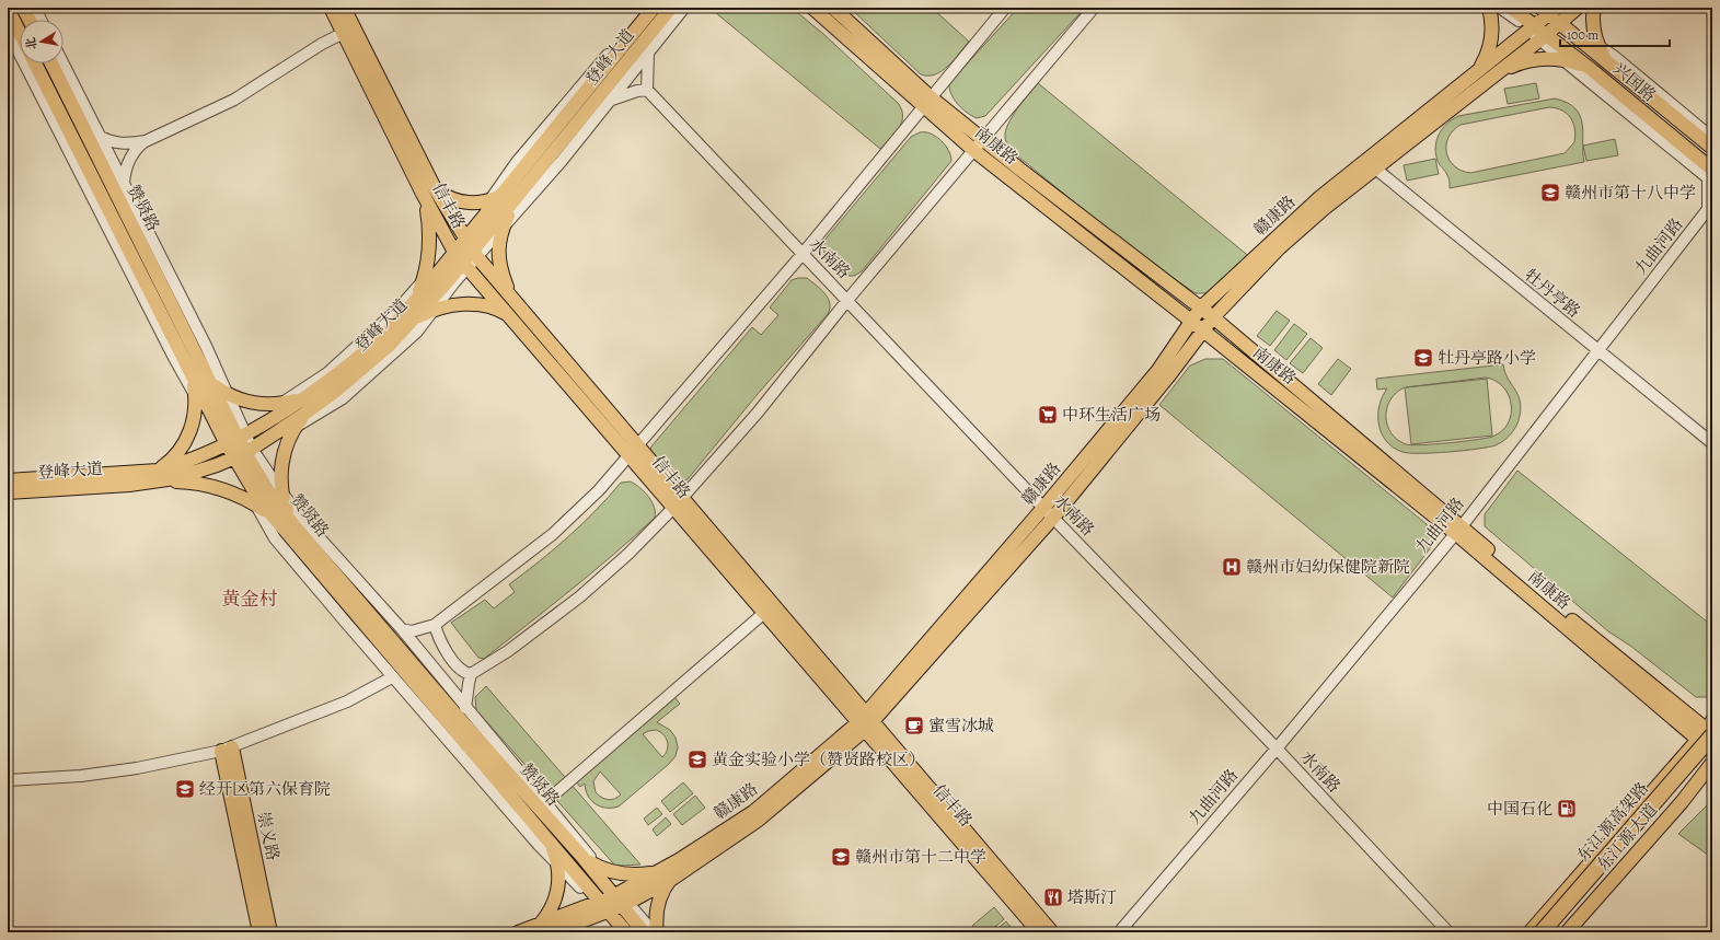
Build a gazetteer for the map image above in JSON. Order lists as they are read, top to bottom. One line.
{"streets":{"highway":["东江源高架路"],"main road":["登峰大道","兴国路","南康路","信丰路","赞贤路","赣康路","崇义路","东江源大道"],"street":["九曲河路","水南路","牡丹亭路"]},"crossings":[["登峰大道","信丰路"],["登峰大道","赞贤路"],["兴国路","赣康路"],["南康路","赣康路"],["南康路","九曲河路"],["南康路","东江源高架路"],["南康路","东江源大道"],["信丰路","赣康路"],["赞贤路","赣康路"],["赣康路","水南路"],["赣康路","牡丹亭路"],["九曲河路","水南路"],["九曲河路","牡丹亭路"],["东江源高架路","东江源大道"]],"districts":["黄金村"],"places":{"school or university":["赣州市第十八中学","牡丹亭路小学","黄金实验小学（赞贤路校区）","经开区第六保育院","赣州市第十二中学"],"supermarket":["中环生活广场"],"hospital":["赣州市妇幼保健院新院"],"cafe":["蜜雪冰城"],"fuel station":["中国石化"],"restaurant":["塔斯汀"]},"scale_bar":"100 m","north":"left"}
